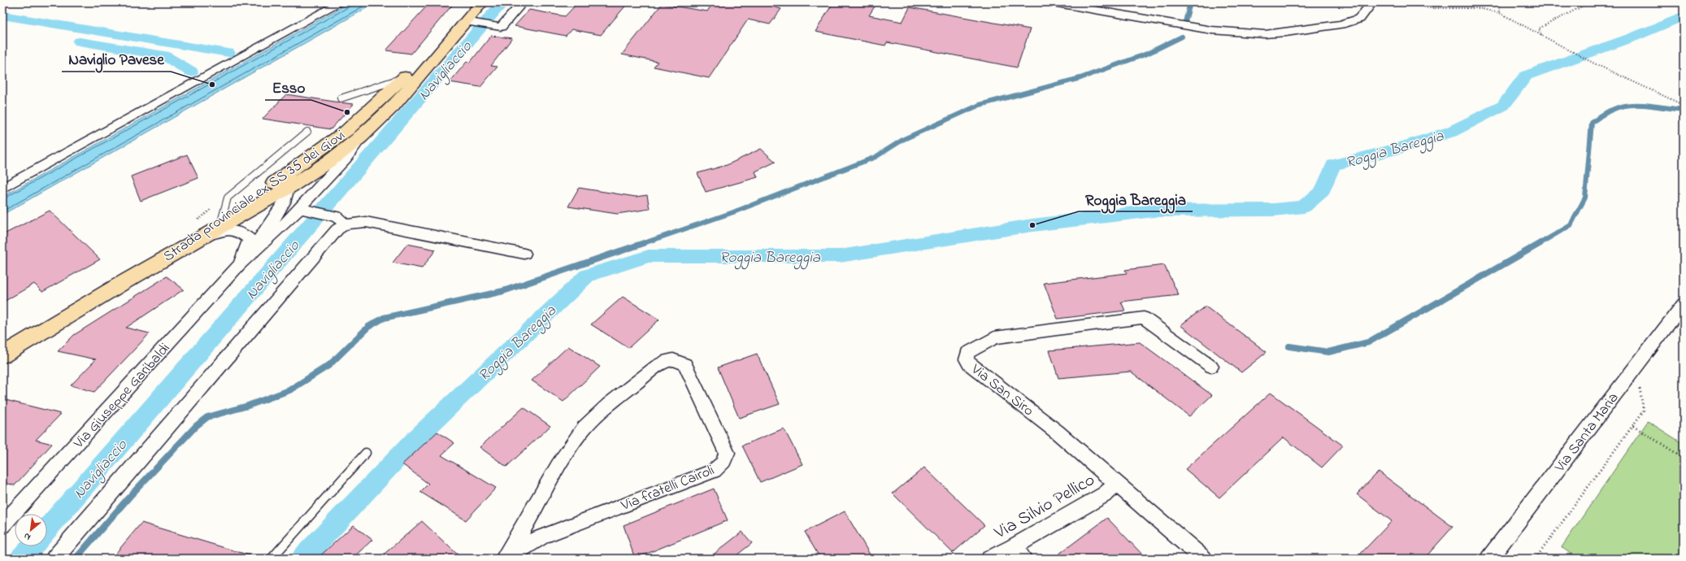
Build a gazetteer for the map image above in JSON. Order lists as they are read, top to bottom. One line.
{"streets":{"main road":["Strada provinciale ex SS 35 dei Giovi"],"street":["Via San Siro","Via Giuseppe Garibaldi","Via Santa Maria","Via fratelli Cairoli","Via Silvio Pellico"]},"crossings":[["Via San Siro","Via Silvio Pellico"]],"water":["Navigliaccio","Roggia Bareggia"],"places":["Naviglio Pavese","Esso","Roggia Bareggia"],"north":"bottom left"}
